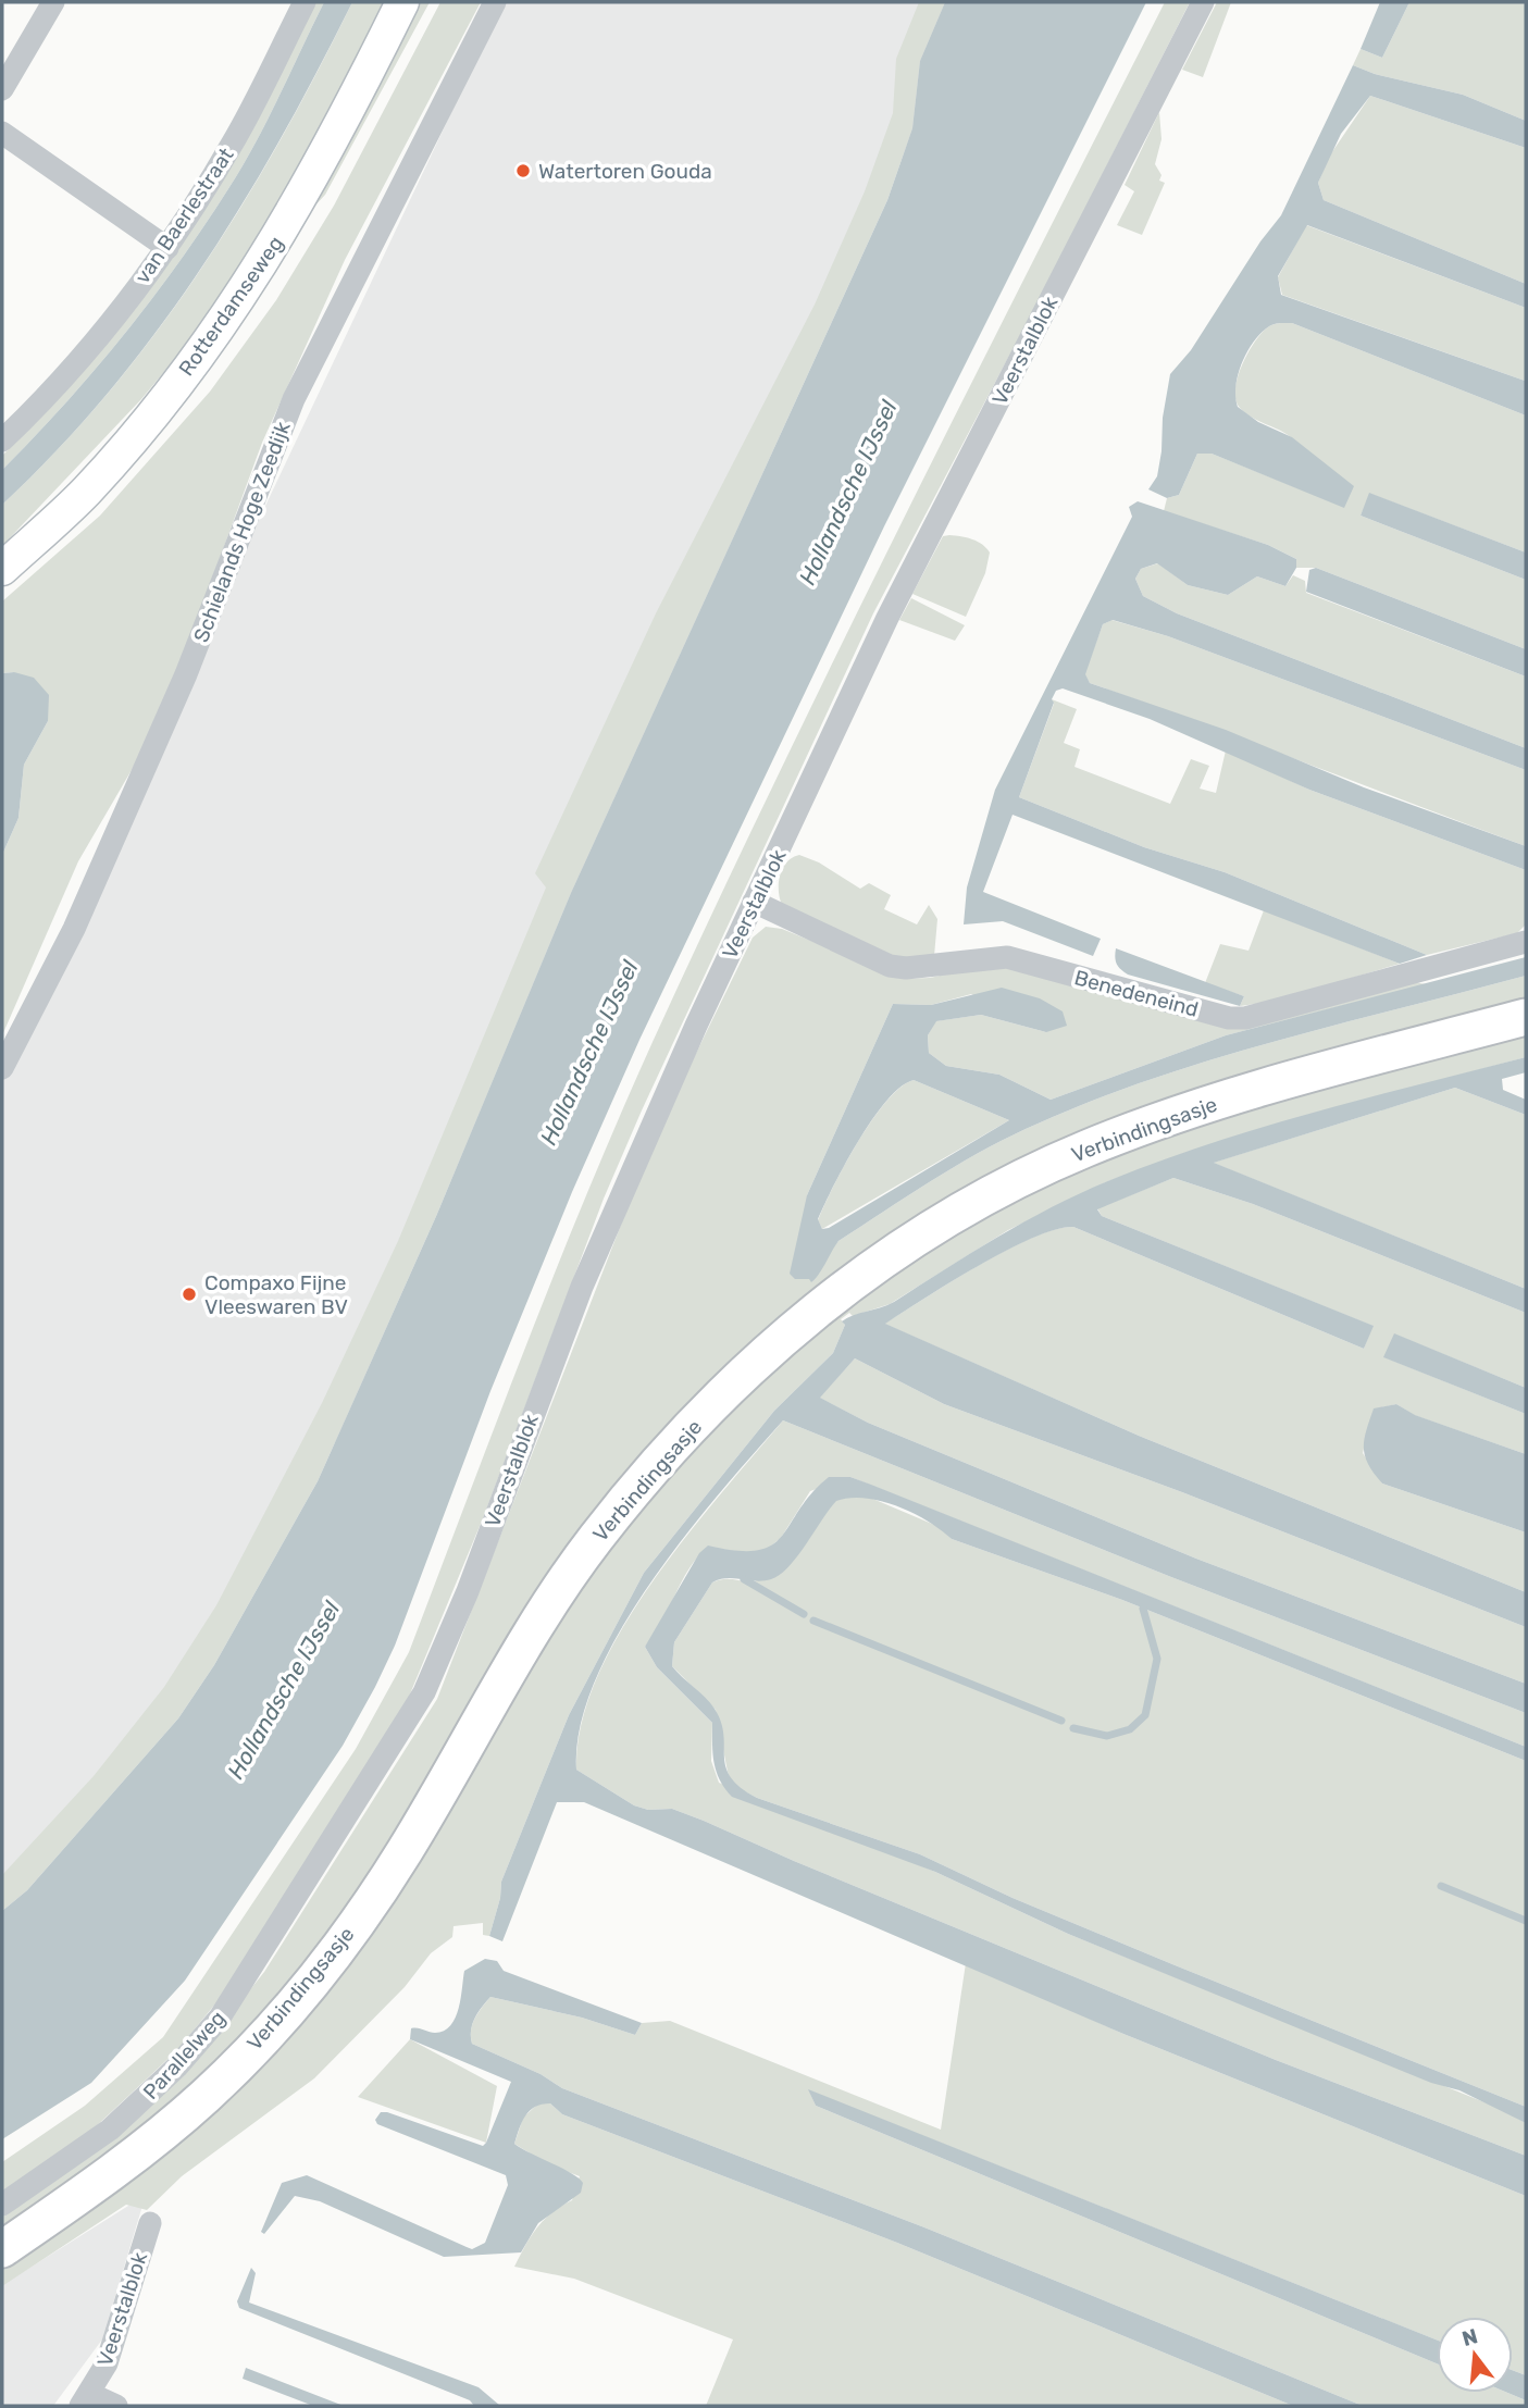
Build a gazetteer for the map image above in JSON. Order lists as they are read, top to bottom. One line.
{"streets":{"main road":["Rotterdamseweg","Verbindingsasje"],"street":["van Baerlestraat","Veerstalblok","Schielands Hoge Zeedijk","Benedeneind","Parallelweg"]},"crossings":[["Veerstalblok","Benedeneind"],["Veerstalblok","Parallelweg"]],"water":["Hollandsche IJssel"],"places":["Watertoren Gouda","Compaxo Fijne Vleeswaren BV"],"north":"top"}
